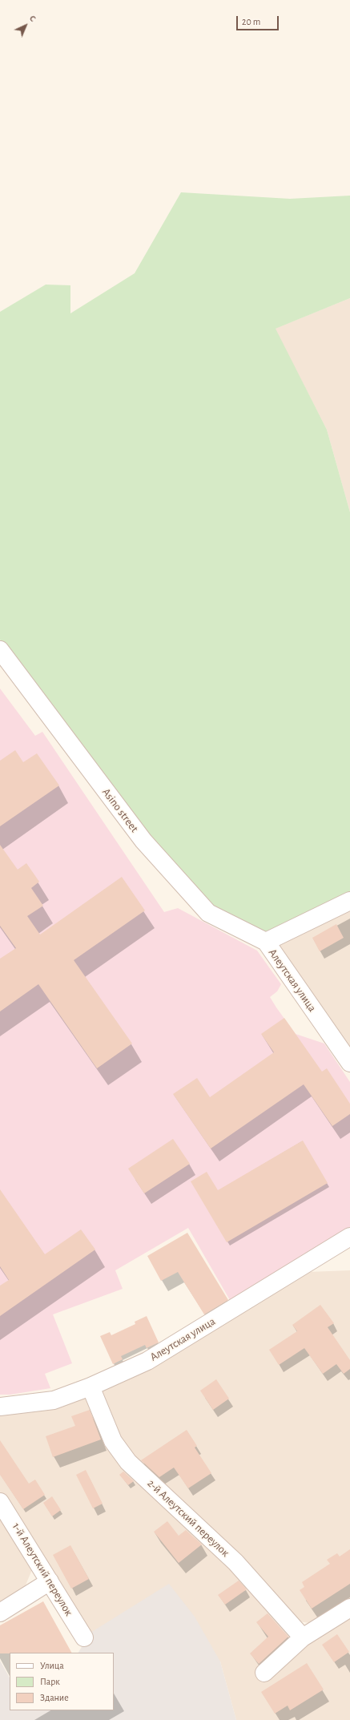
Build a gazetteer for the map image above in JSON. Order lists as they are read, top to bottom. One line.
{"streets":{"street":["Asino street","Алеутская улица","2-й Алеутский переулок","1-й Алеутский переулок"]},"crossings":[["Asino street","Алеутская улица"],["Алеутская улица","2-й Алеутский переулок"]],"legend":["Улица","Парк","Здание"],"scale_bar":"20 m","north":"top right"}
